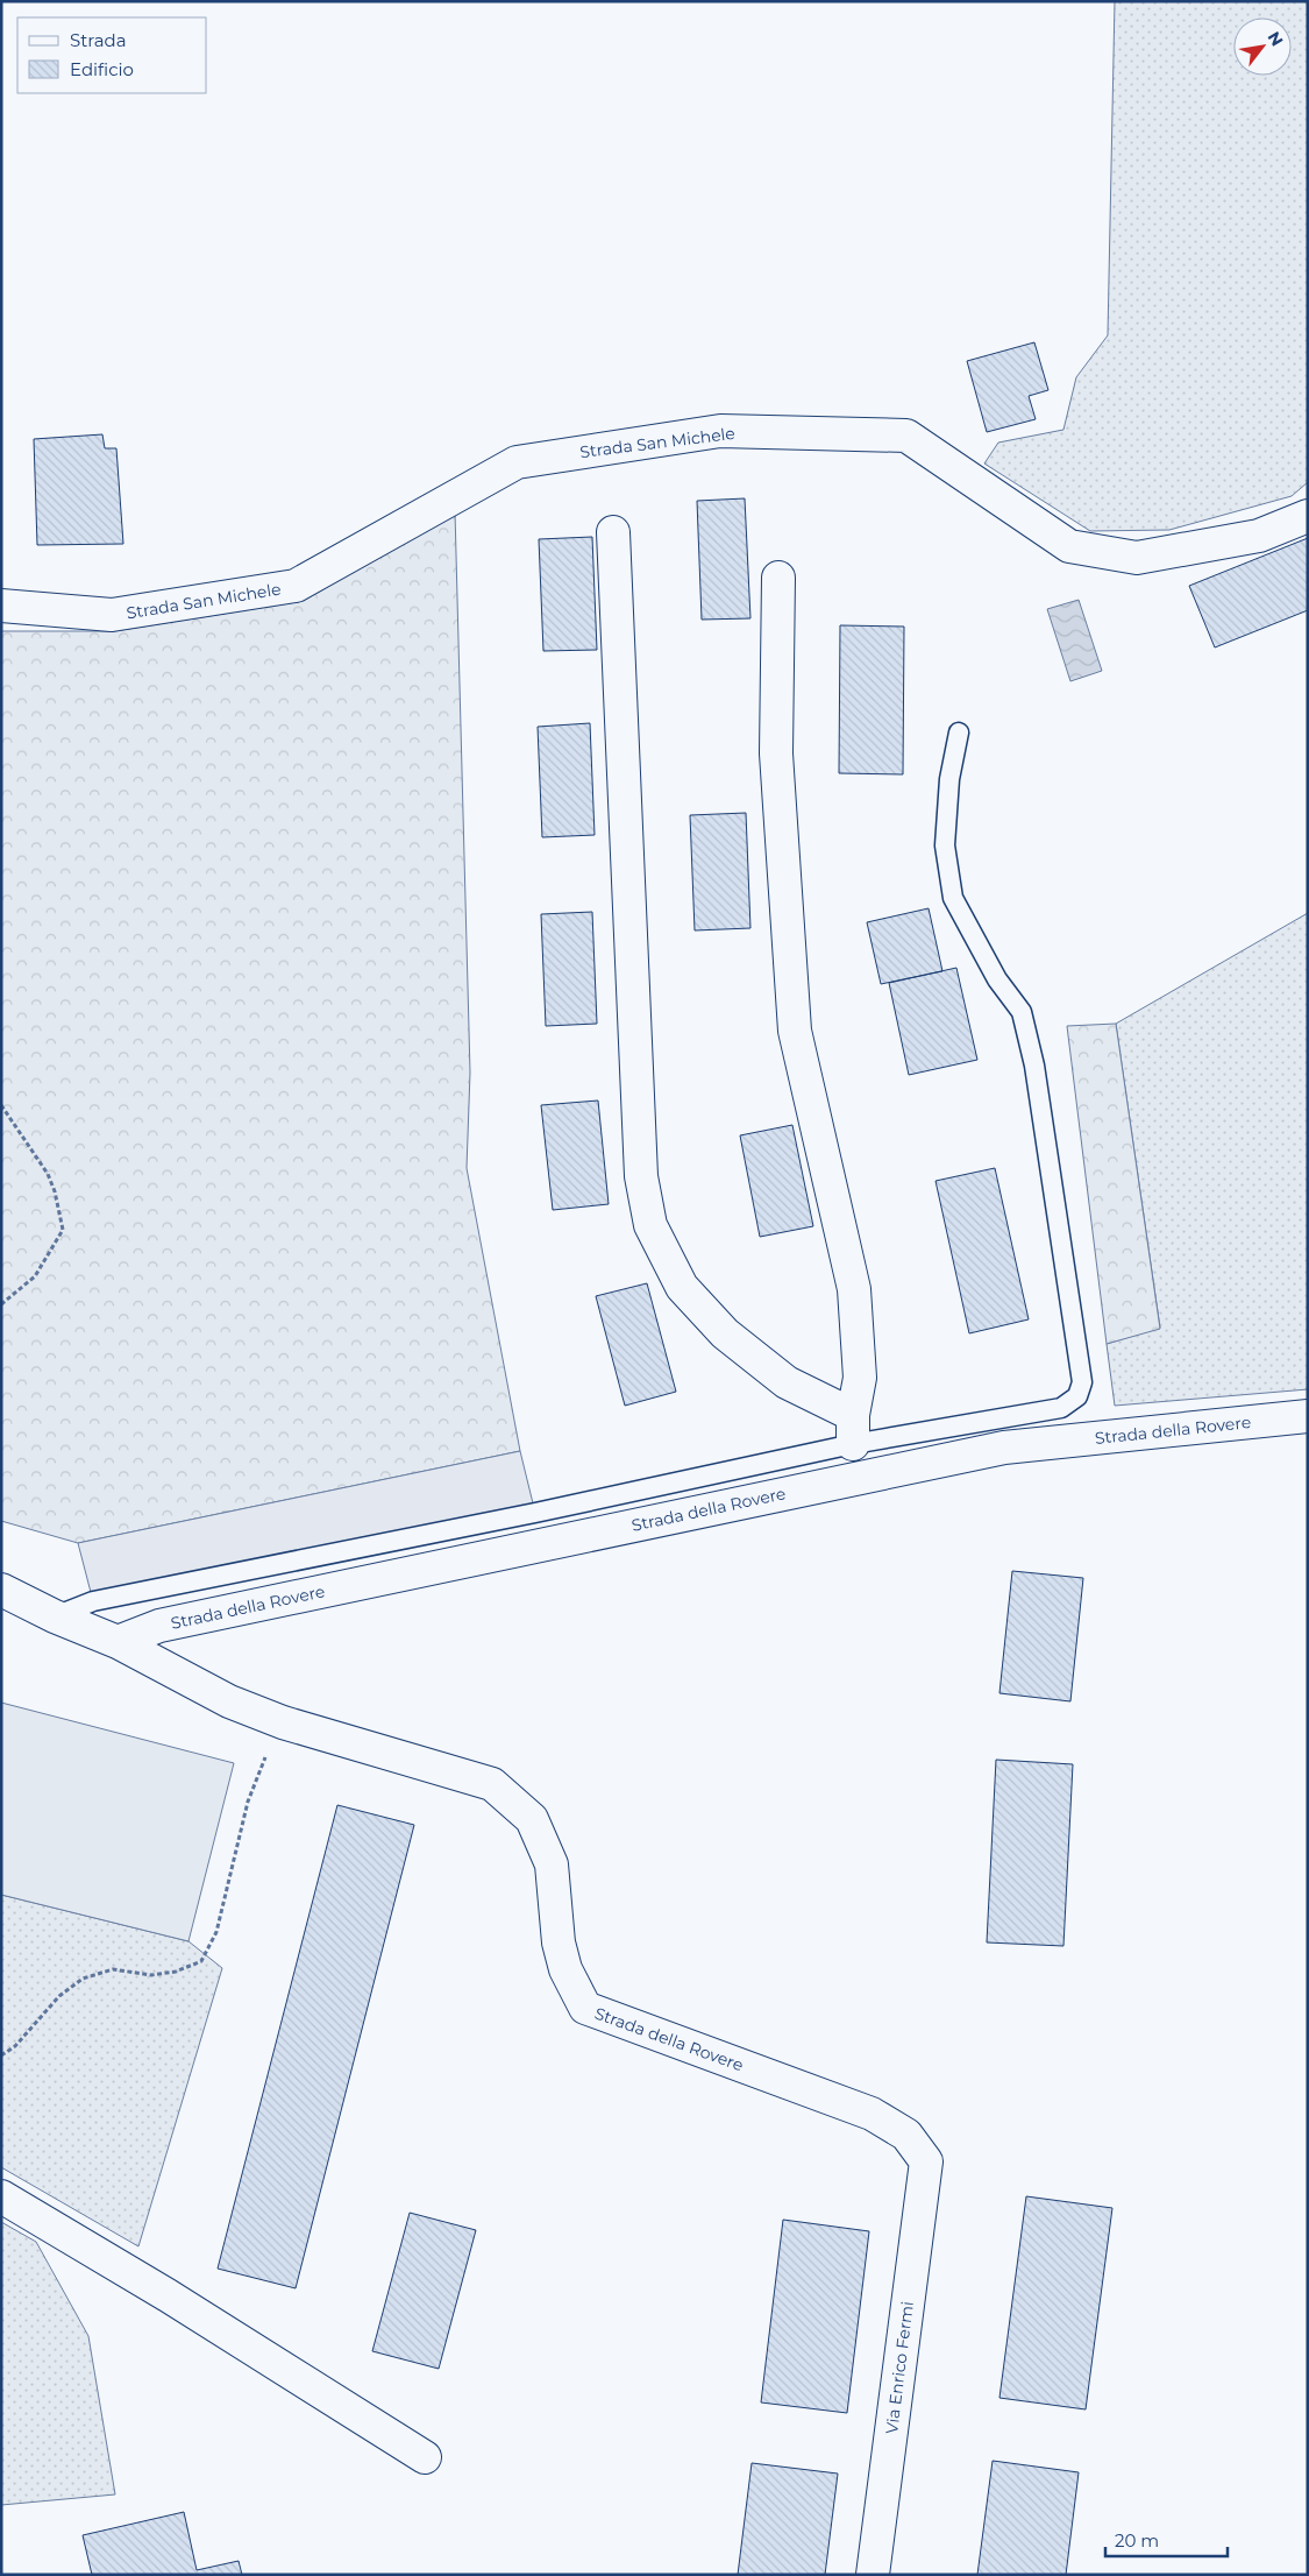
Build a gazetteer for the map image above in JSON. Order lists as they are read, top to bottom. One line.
{"streets":{"street":["Strada San Michele","Strada della Rovere","Via Enrico Fermi"]},"crossings":[["Strada della Rovere","Via Enrico Fermi"]],"legend":["Strada","Edificio"],"scale_bar":"20 m","north":"top right"}
